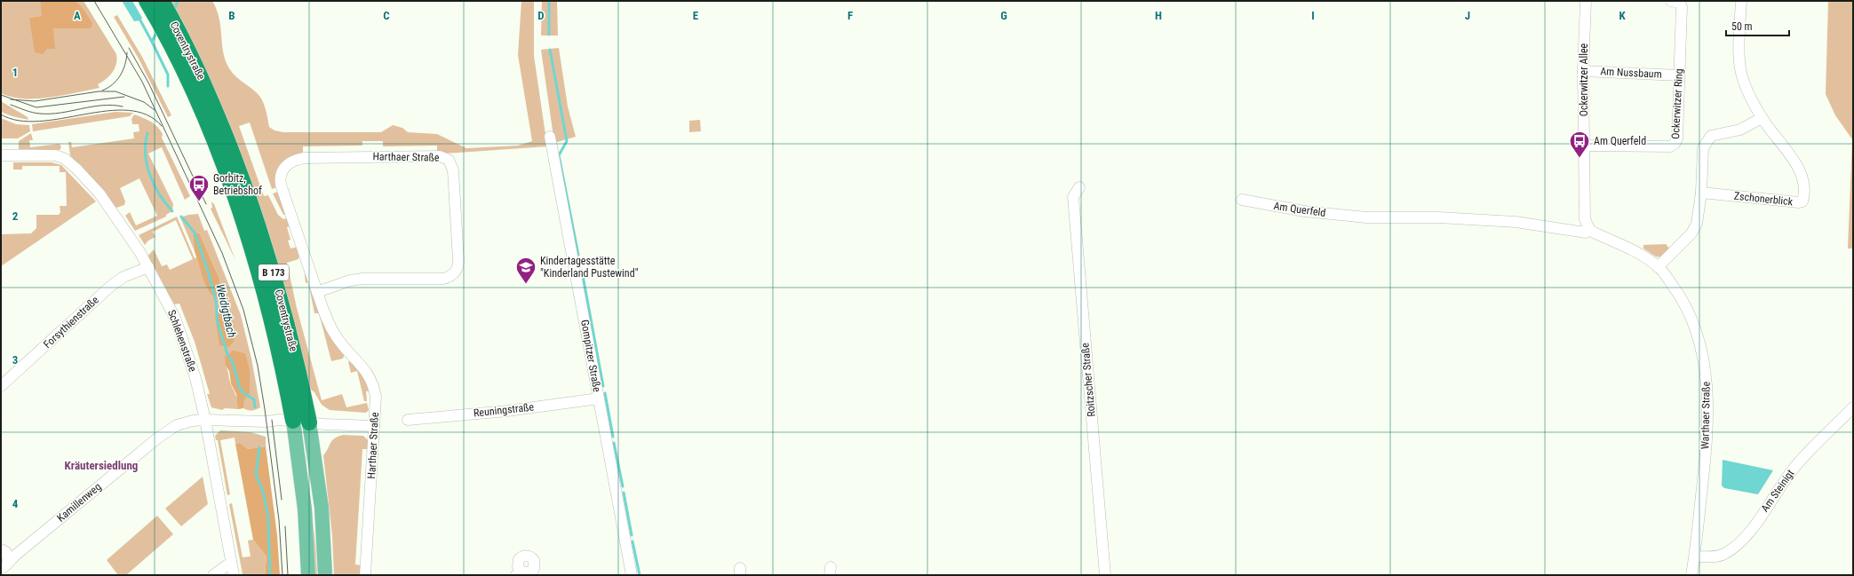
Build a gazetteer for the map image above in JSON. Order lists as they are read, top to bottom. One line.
{"streets":{"highway":["Coventrystraße","B 173"],"street":["Am Nussbaum","Ockerwitzer Allee","Ockerwitzer Ring","Harthaer Straße","Zschonerblick","Am Querfeld","Forsythienstraße","Schlehenstraße","Gompitzer Straße","Roitzscher Straße","Reuningstraße","Warthaer Straße","Am Steinigt","Kamillenweg"]},"crossings":[["Coventrystraße","Kamillenweg"],["Am Nussbaum","Ockerwitzer Allee"],["Am Nussbaum","Ockerwitzer Ring"],["Ockerwitzer Allee","Ockerwitzer Ring"],["Ockerwitzer Allee","Am Querfeld"],["Forsythienstraße","Schlehenstraße"],["Schlehenstraße","Kamillenweg"],["Gompitzer Straße","Reuningstraße"],["Warthaer Straße","Am Steinigt"]],"districts":["Kräutersiedlung"],"water":["Weidigtbach"],"places":{"bus stop":["Am Querfeld","Gorbitz, Betriebshof"],"school or university":["Kindertagesstätte \"Kinderland Pustewind\""]},"scale_bar":"50 m","grid":{"columns":["A","B","C","D","E","F","G","H","I","J","K"],"rows":["1","2","3","4"]}}
